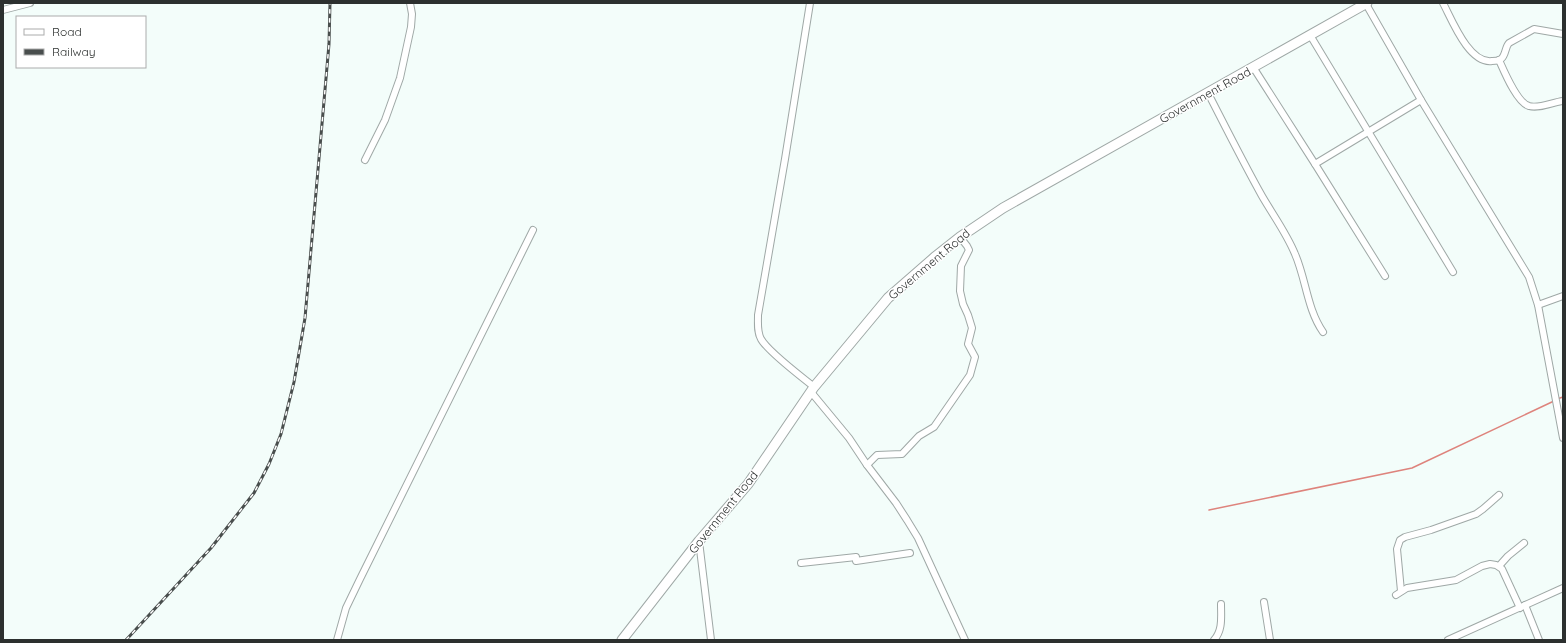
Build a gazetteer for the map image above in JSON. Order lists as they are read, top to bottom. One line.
{"streets":{"street":["Government Road"]},"legend":["Road","Railway"]}
